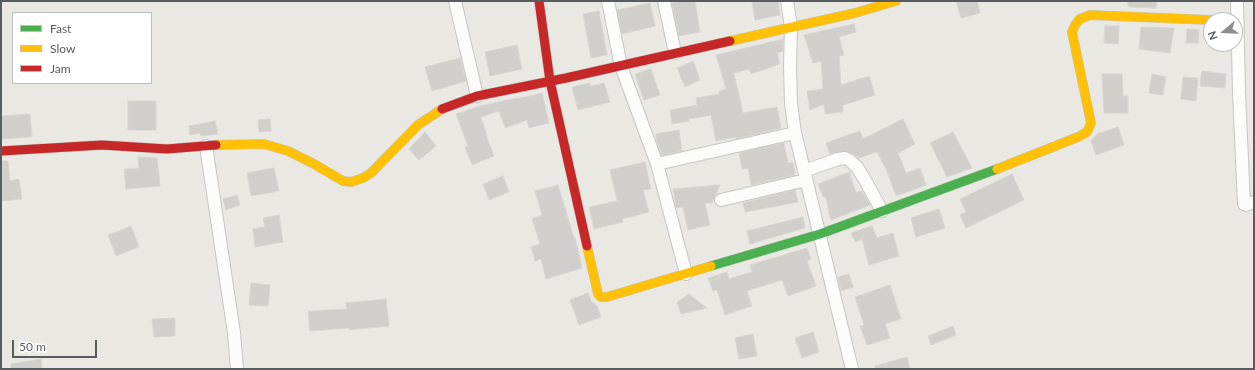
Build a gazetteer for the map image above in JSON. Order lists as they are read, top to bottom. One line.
{"legend":["Fast","Slow","Jam"],"scale_bar":"50 m","north":"left"}
